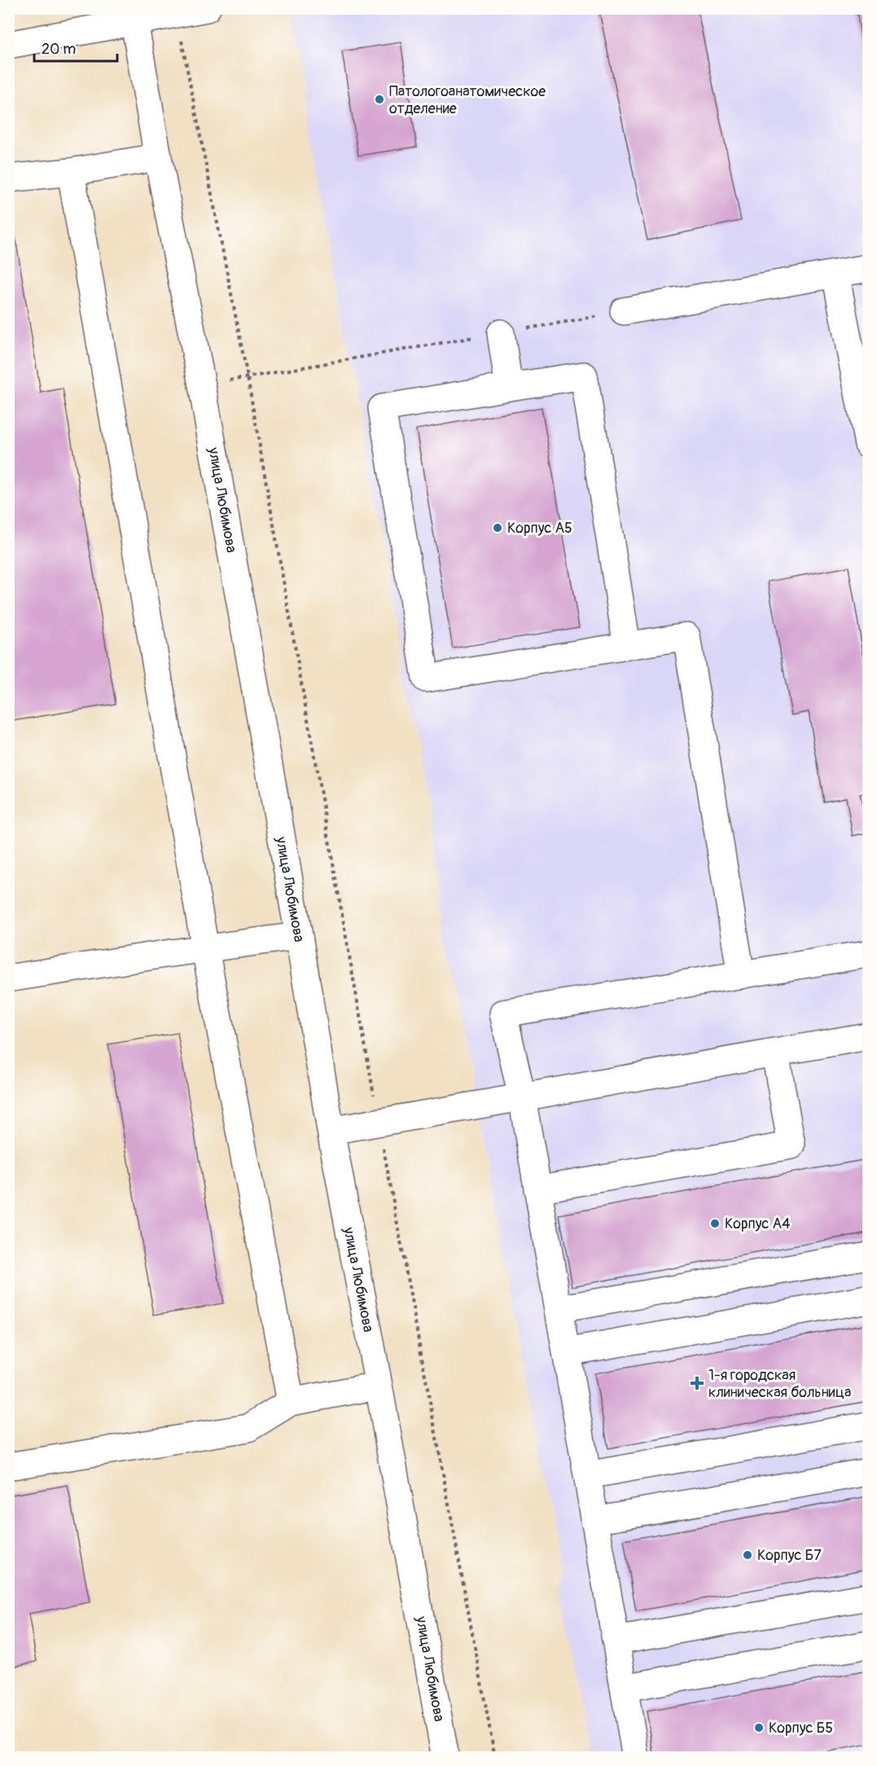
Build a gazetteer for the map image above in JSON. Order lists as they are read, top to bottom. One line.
{"streets":{"street":["улица Любимова"]},"places":{"other":["Патологоанатомическое отделение","Корпус А5","Корпус А4","Корпус Б7","Корпус Б5"],"health":["1-я городская клиническая больница"]},"scale_bar":"20 m"}
